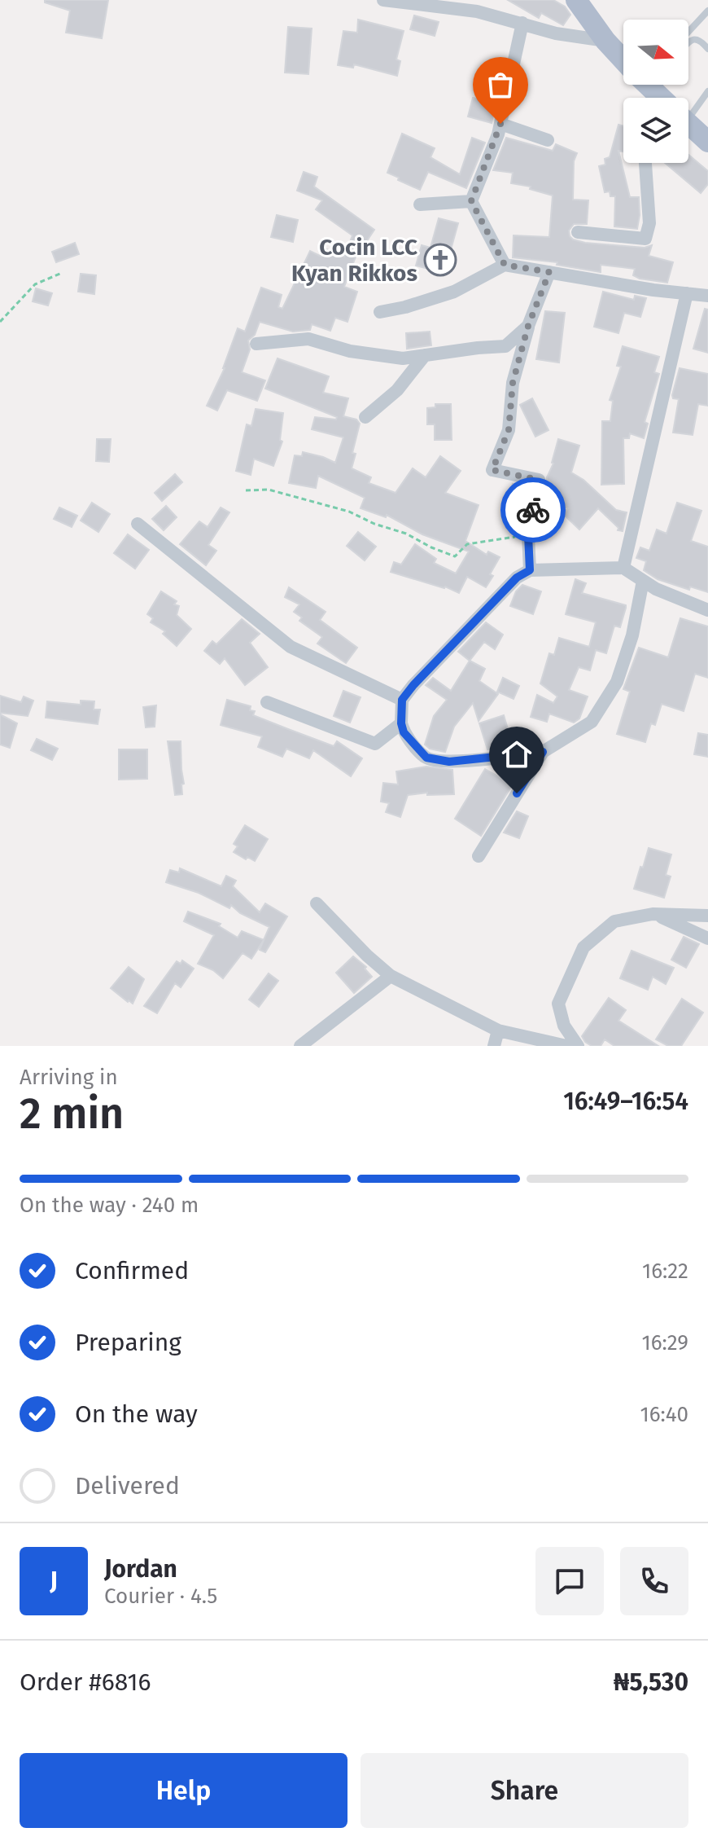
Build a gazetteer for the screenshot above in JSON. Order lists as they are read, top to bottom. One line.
{"places":{"church":["Cocin LCC Kyan Rikkos"]},"north":"right","page":{"heading":["2 min","Arriving in","16:49–16:54"],"panel":["Jordan","Courier · 4.5","Order #6816","₦5,530"],"bar":"On the way · 240 m","list":[["Confirmed","16:22"],["Preparing","16:29"],["On the way","16:40"],"Delivered"],"round":"J","buttons":["Help","Share"]}}
